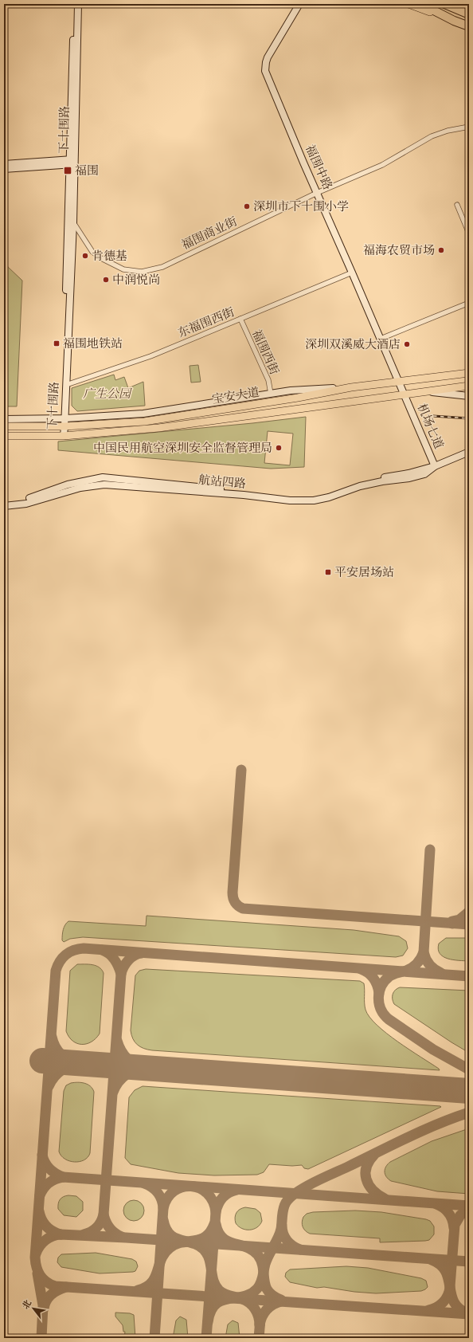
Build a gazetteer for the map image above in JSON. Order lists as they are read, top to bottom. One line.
{"streets":{"main road":["宝安大道"],"street":["下十围路","福围中路","福围商业街","东福围西街","福围西街","机场七道","航站四路"]},"crossings":[["下十围路","福围商业街"],["下十围路","东福围西街"],["下十围路","宝安大道"],["福围中路","福围商业街"],["福围中路","东福围西街"],["福围中路","宝安大道"],["福围中路","机场七道"],["东福围西街","福围西街"],["宝安大道","机场七道"],["机场七道","航站四路"]],"parks":["广生公园"],"places":{"transit":["福围","福围地铁站","平安居场站"],"other":["深圳市下十围小学","福海农贸市场","肯德基","中润悦尚","深圳双溪威大酒店","中国民用航空深圳安全监督管理局"]},"north":"top left"}
